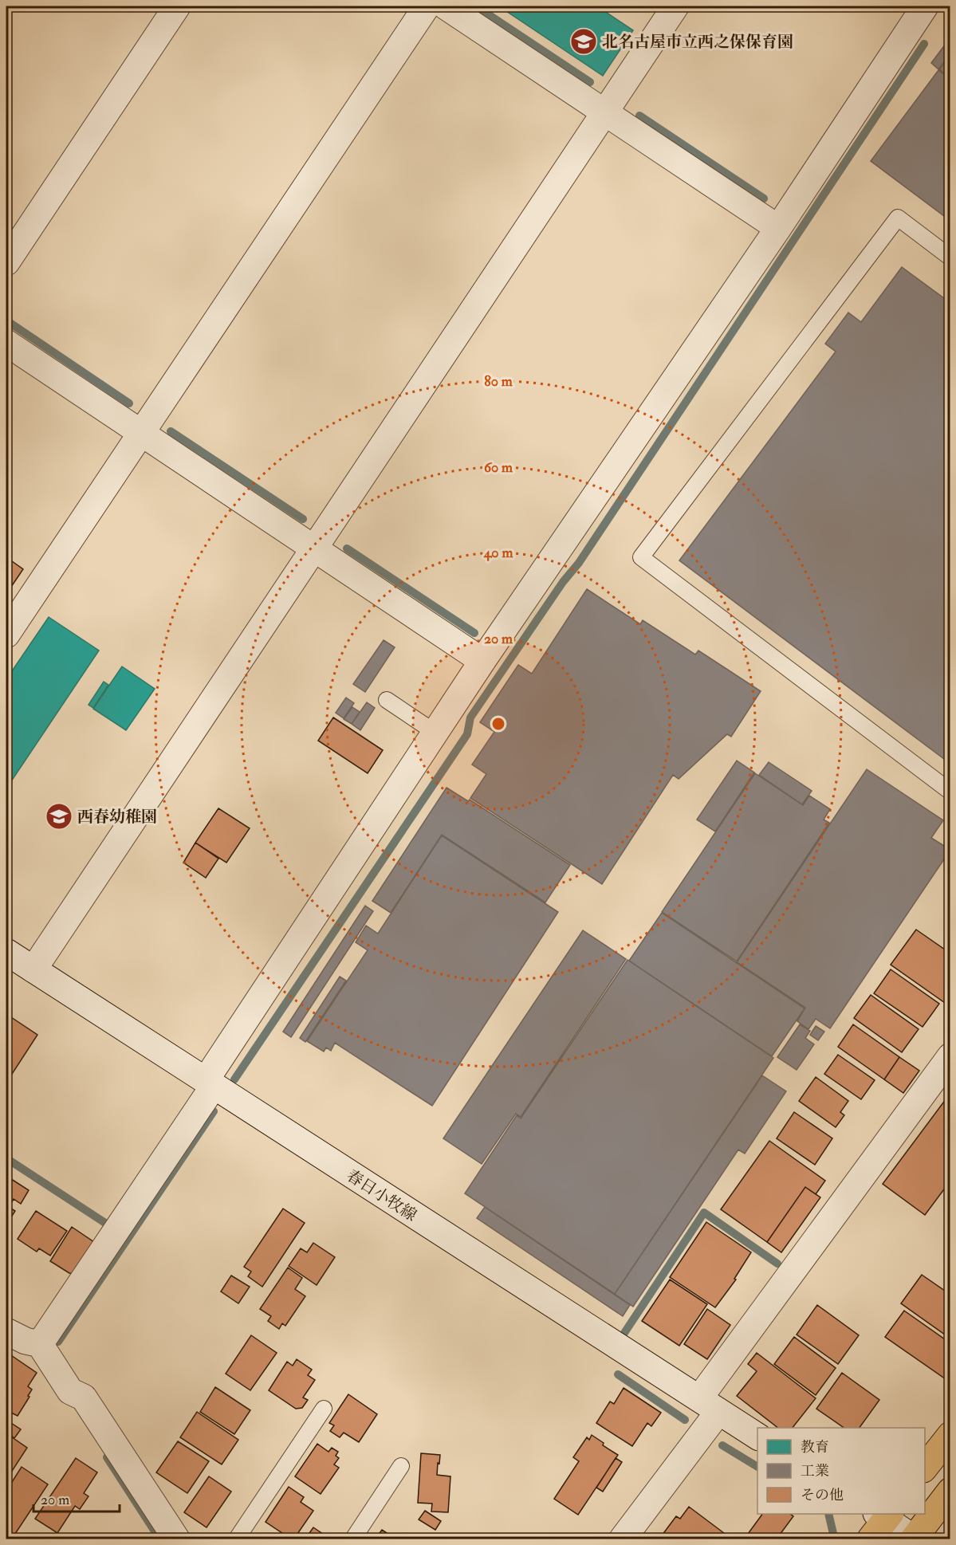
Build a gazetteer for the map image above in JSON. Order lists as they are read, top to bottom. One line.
{"streets":{"street":["春日小牧線"]},"places":{"school or university":["北名古屋市立西之保保育園","西春幼稚園"]},"legend":["教育","工業","その他"],"scale_bar":"20 m","rings":["80 m","60 m","40 m","20 m"]}
